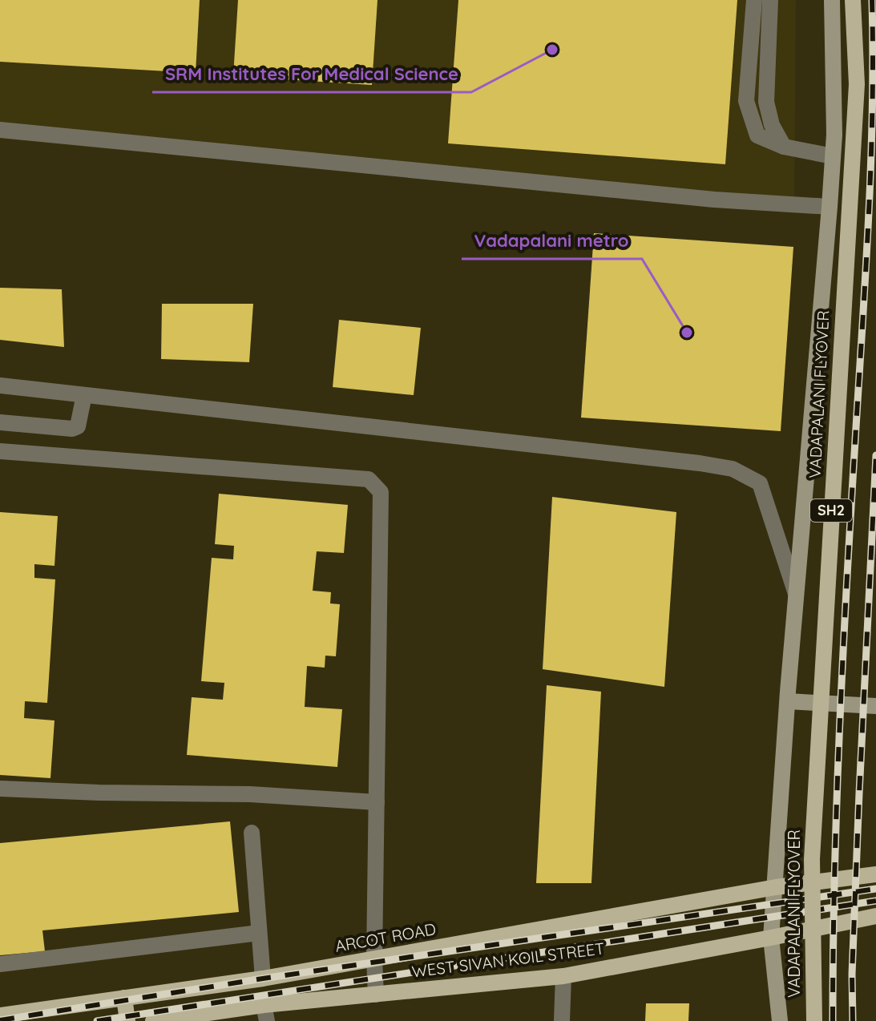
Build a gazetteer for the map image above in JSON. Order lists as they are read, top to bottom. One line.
{"streets":{"main road":["VADAPALANI FLYOVER","SH2","ARCOT ROAD","WEST SIVAN KOIL STREET"]},"places":["SRM Institutes For Medical Science","Vadapalani metro"]}
